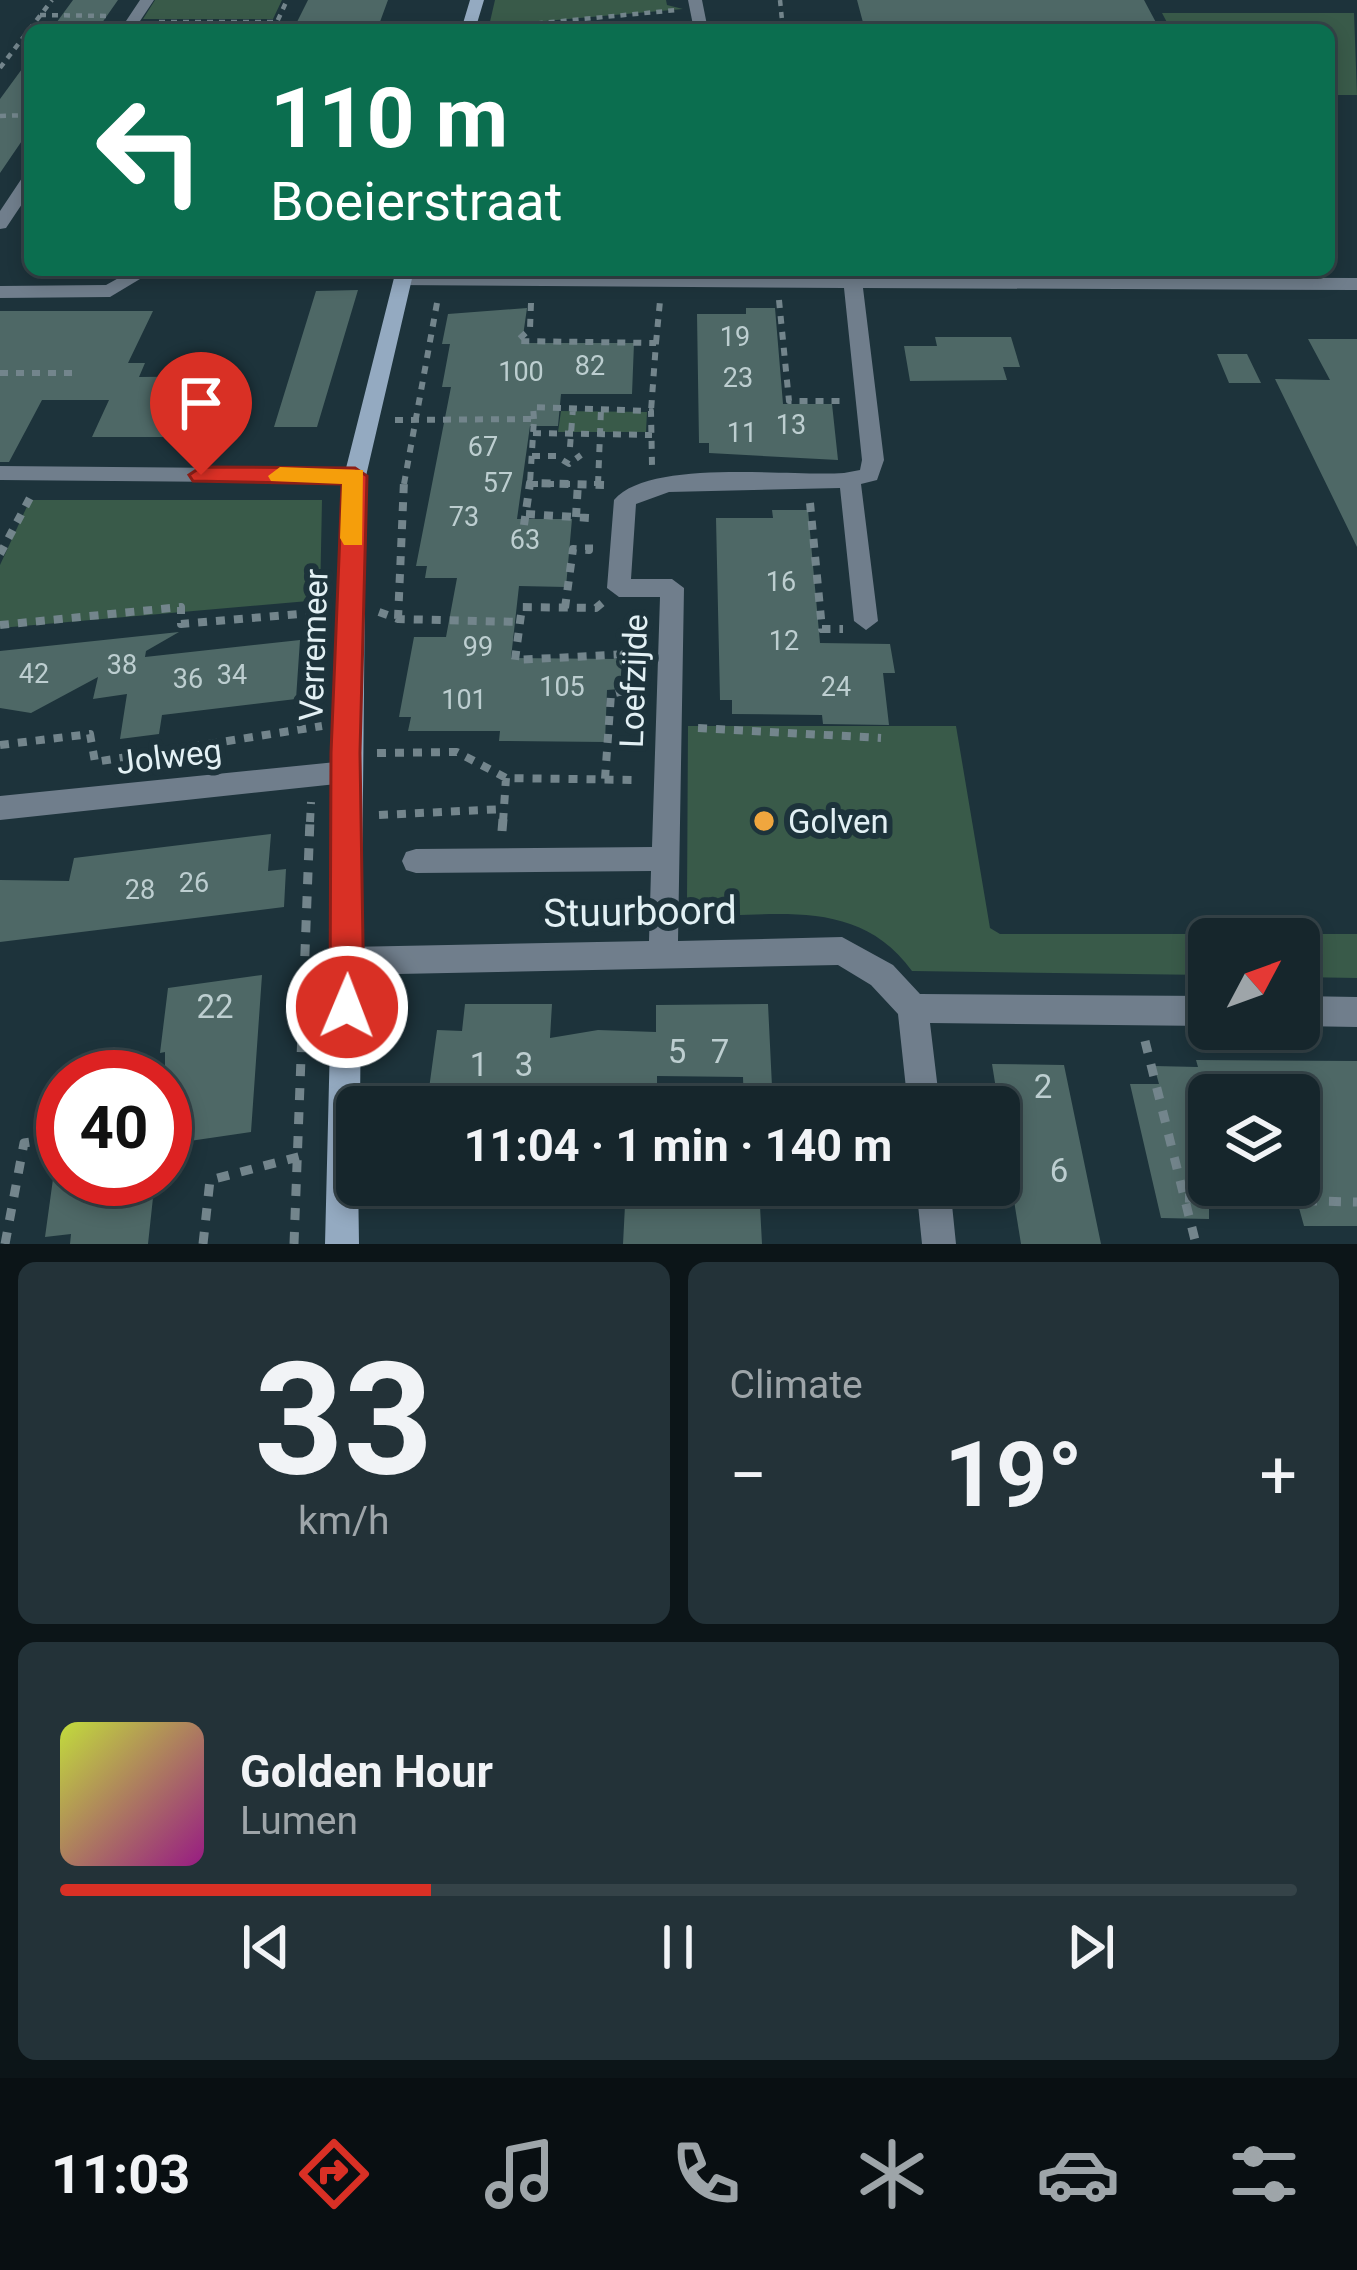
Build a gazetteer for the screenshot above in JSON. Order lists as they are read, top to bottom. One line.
{"streets":{"street":["Verremeer","Loefzijde","Jolweg","Stuurboord"]},"crossings":[["Verremeer","Jolweg"],["Verremeer","Stuurboord"],["Loefzijde","Stuurboord"]],"places":["Golven"],"house_numbers":["19","82","100","23","13","11","67","57","73","63","16","12","99","38","42","34","36","105","24","101","26","28","22","5","7","1","3","2","6"],"north":"top right","page":{"turn":["110 m","Boeierstraat"],"limit":"40","trip":"11:04 · 1 min · 140 m","tile":[["33","km/h"],"Climate"],"heat":["−","19°","+"],"song":["Golden Hour","Lumen"],"tabs":"11:03"}}
